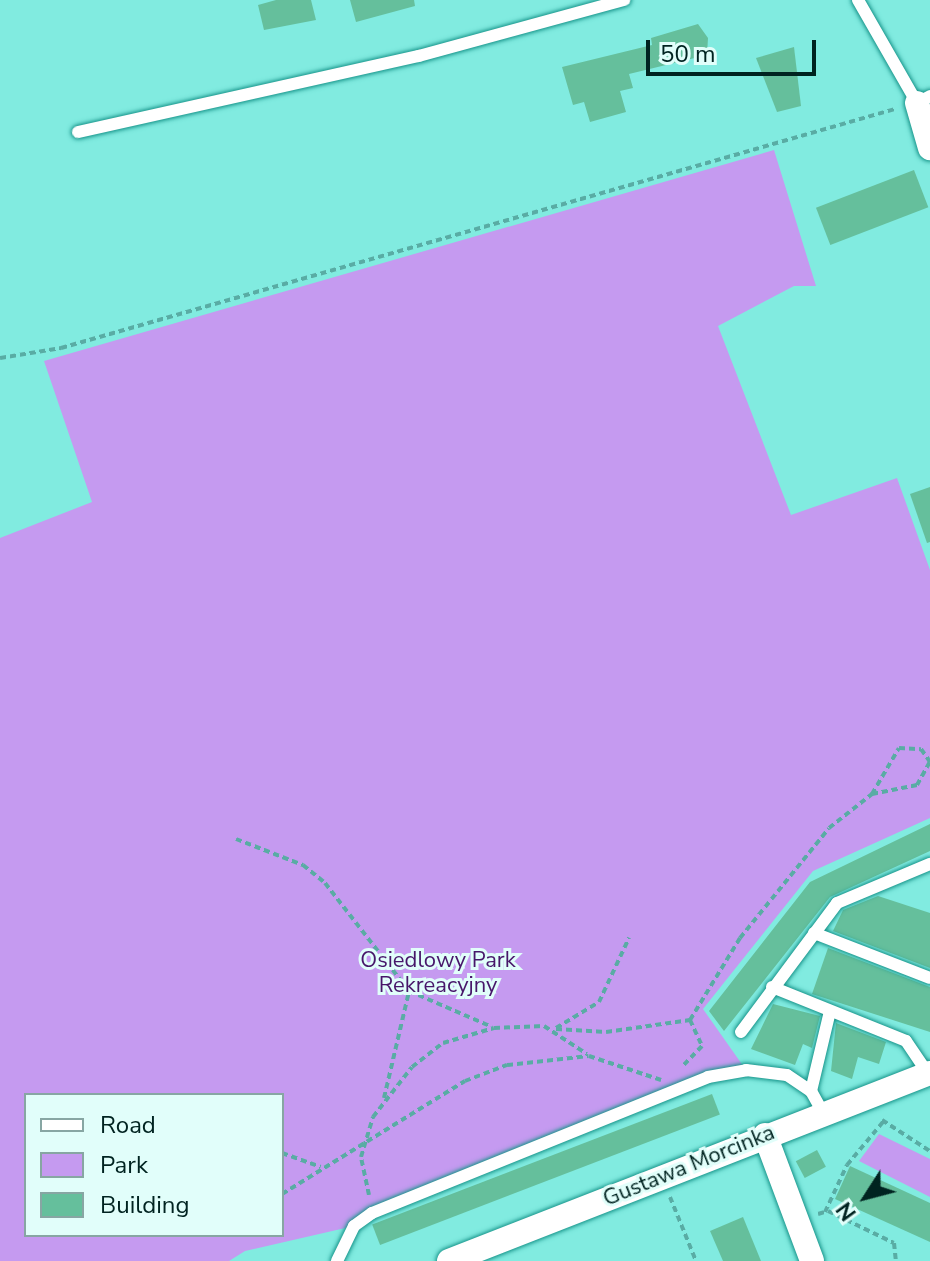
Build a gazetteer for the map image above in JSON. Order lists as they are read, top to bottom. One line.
{"streets":{"street":["Gustawa Morcinka"]},"parks":["Osiedlowy Park Rekreacyjny"],"legend":["Road","Park","Building"],"scale_bar":"50 m","north":"bottom left"}
